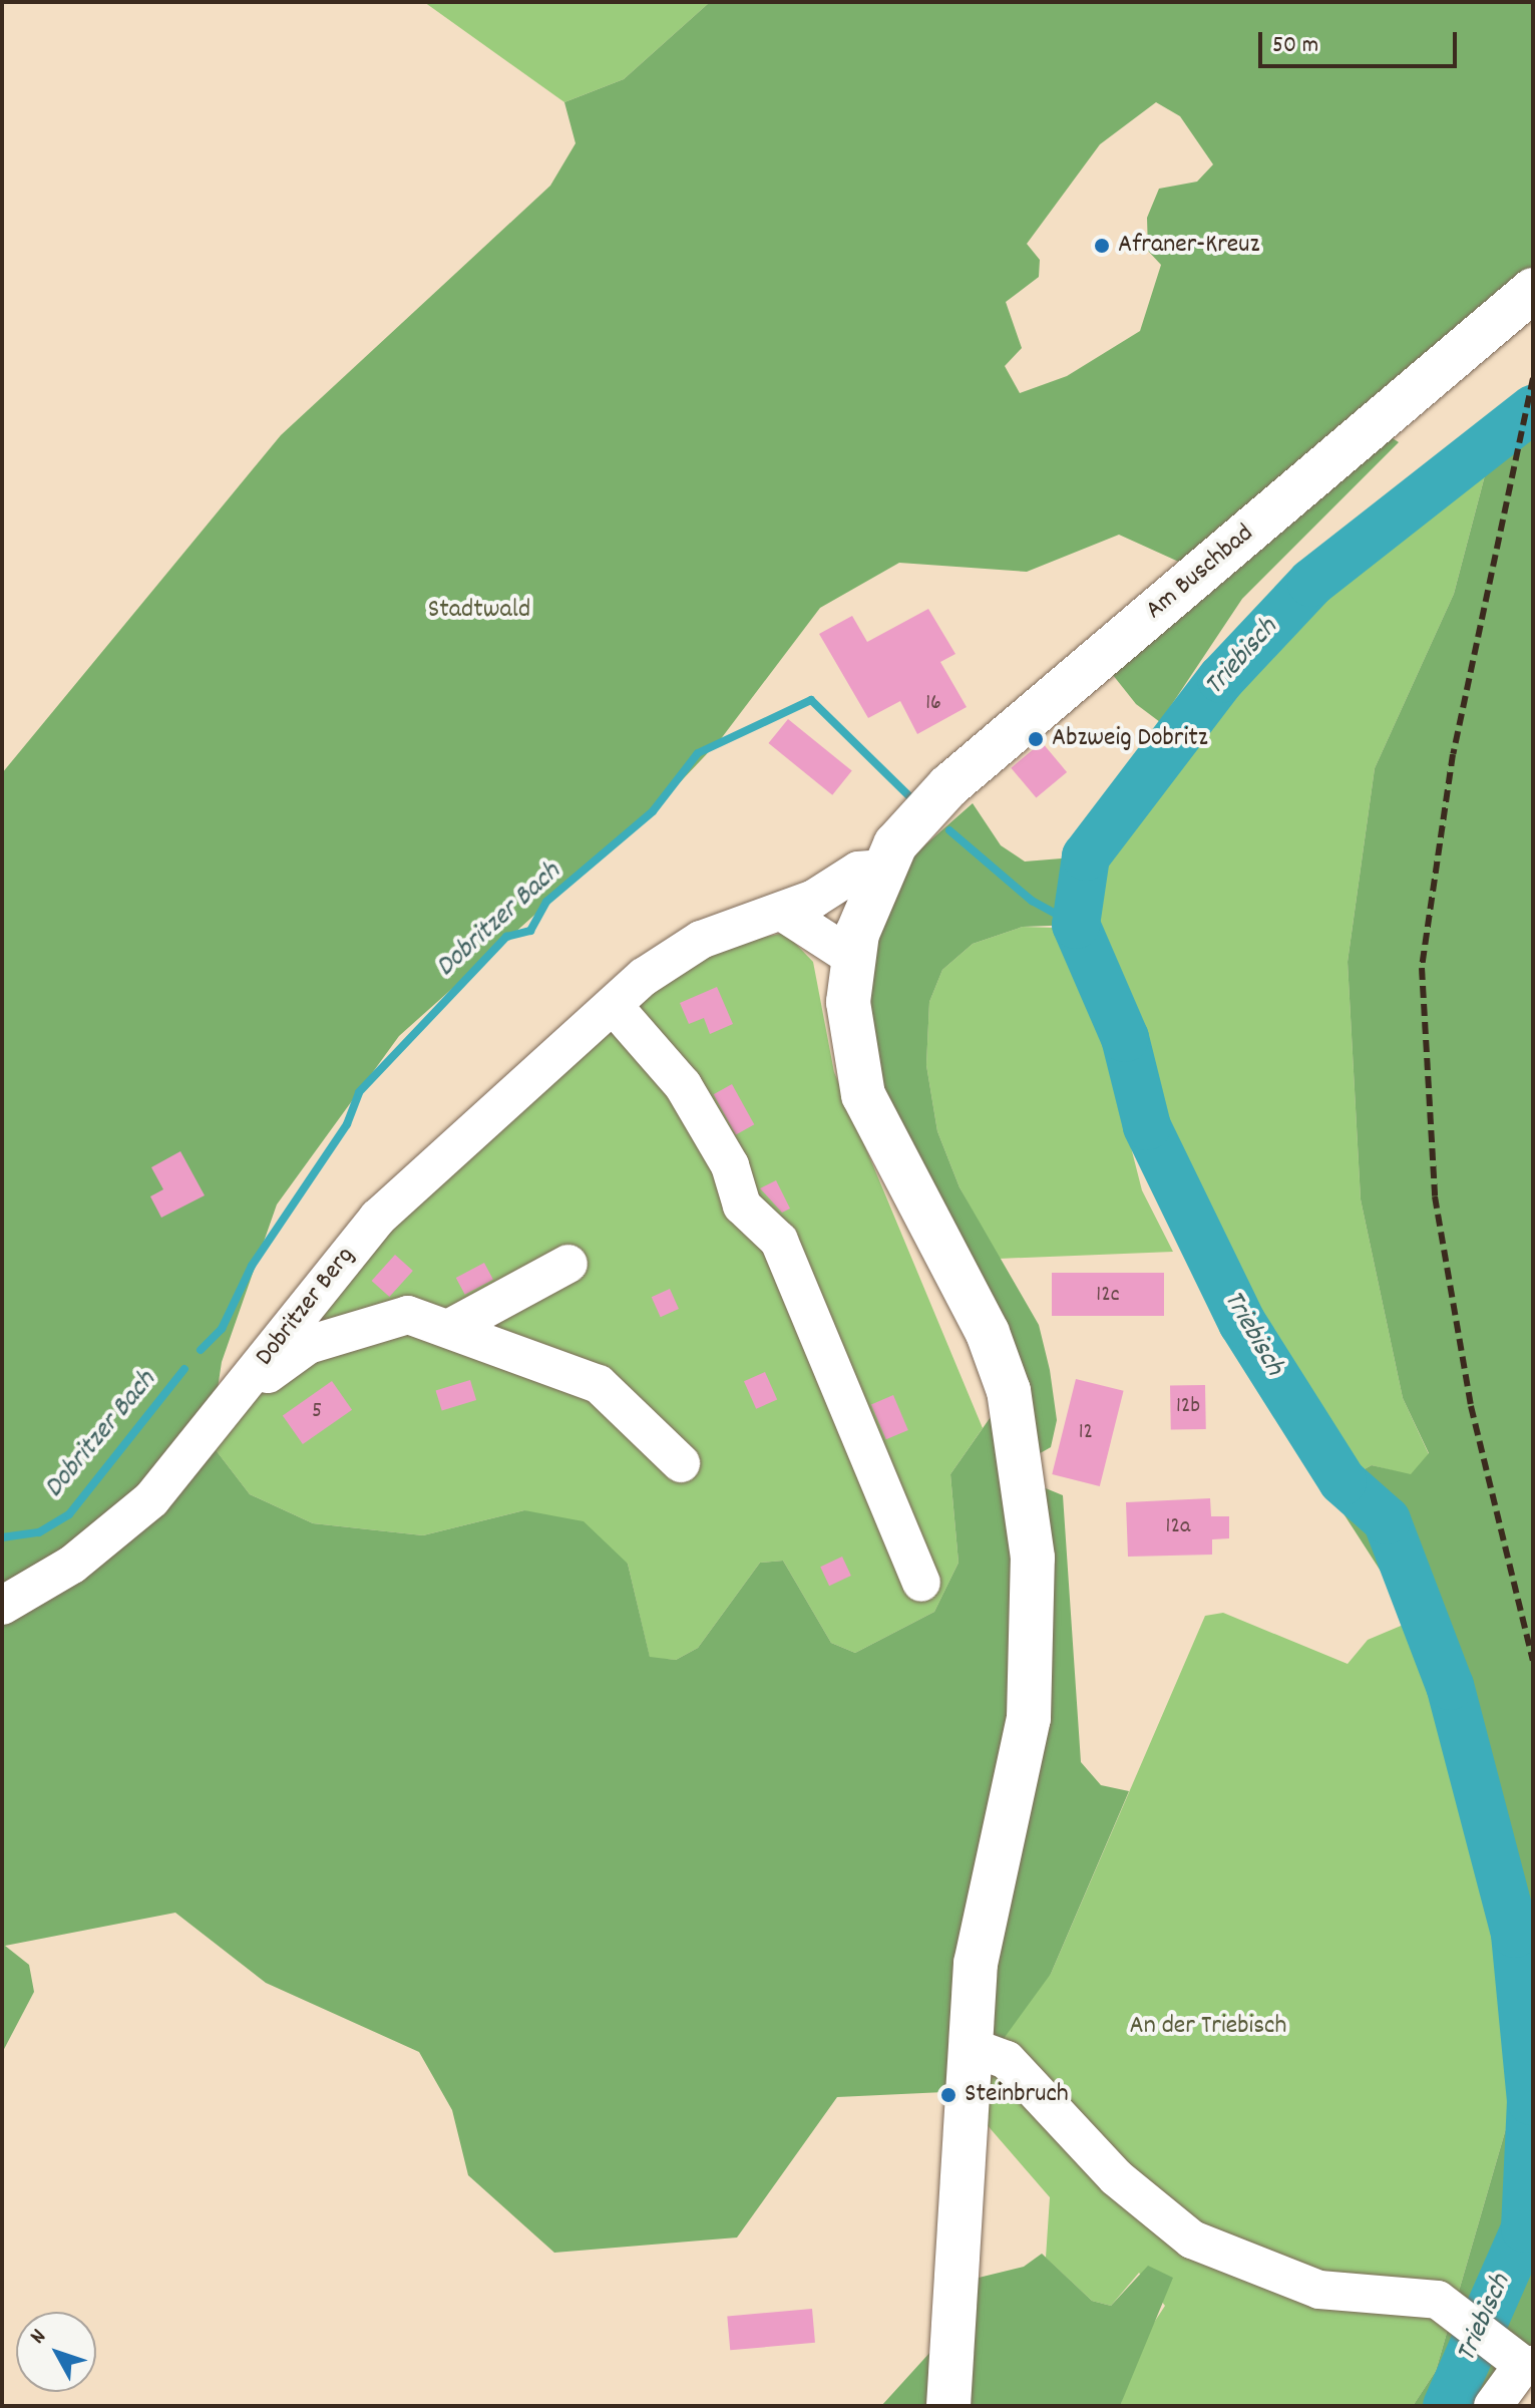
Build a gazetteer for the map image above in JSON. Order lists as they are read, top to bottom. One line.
{"streets":{"main road":["Am Buschbad"],"street":["Dobritzer Berg"]},"crossings":[["Am Buschbad","Dobritzer Berg"]],"water":["Triebisch","Dobritzer Bach"],"parks":["Stadtwald","An der Triebisch"],"places":["Afraner-Kreuz","Abzweig Dobritz","Steinbruch"],"house_numbers":["16","12c","12b","5","12","12a"],"scale_bar":"50 m","north":"top left"}
